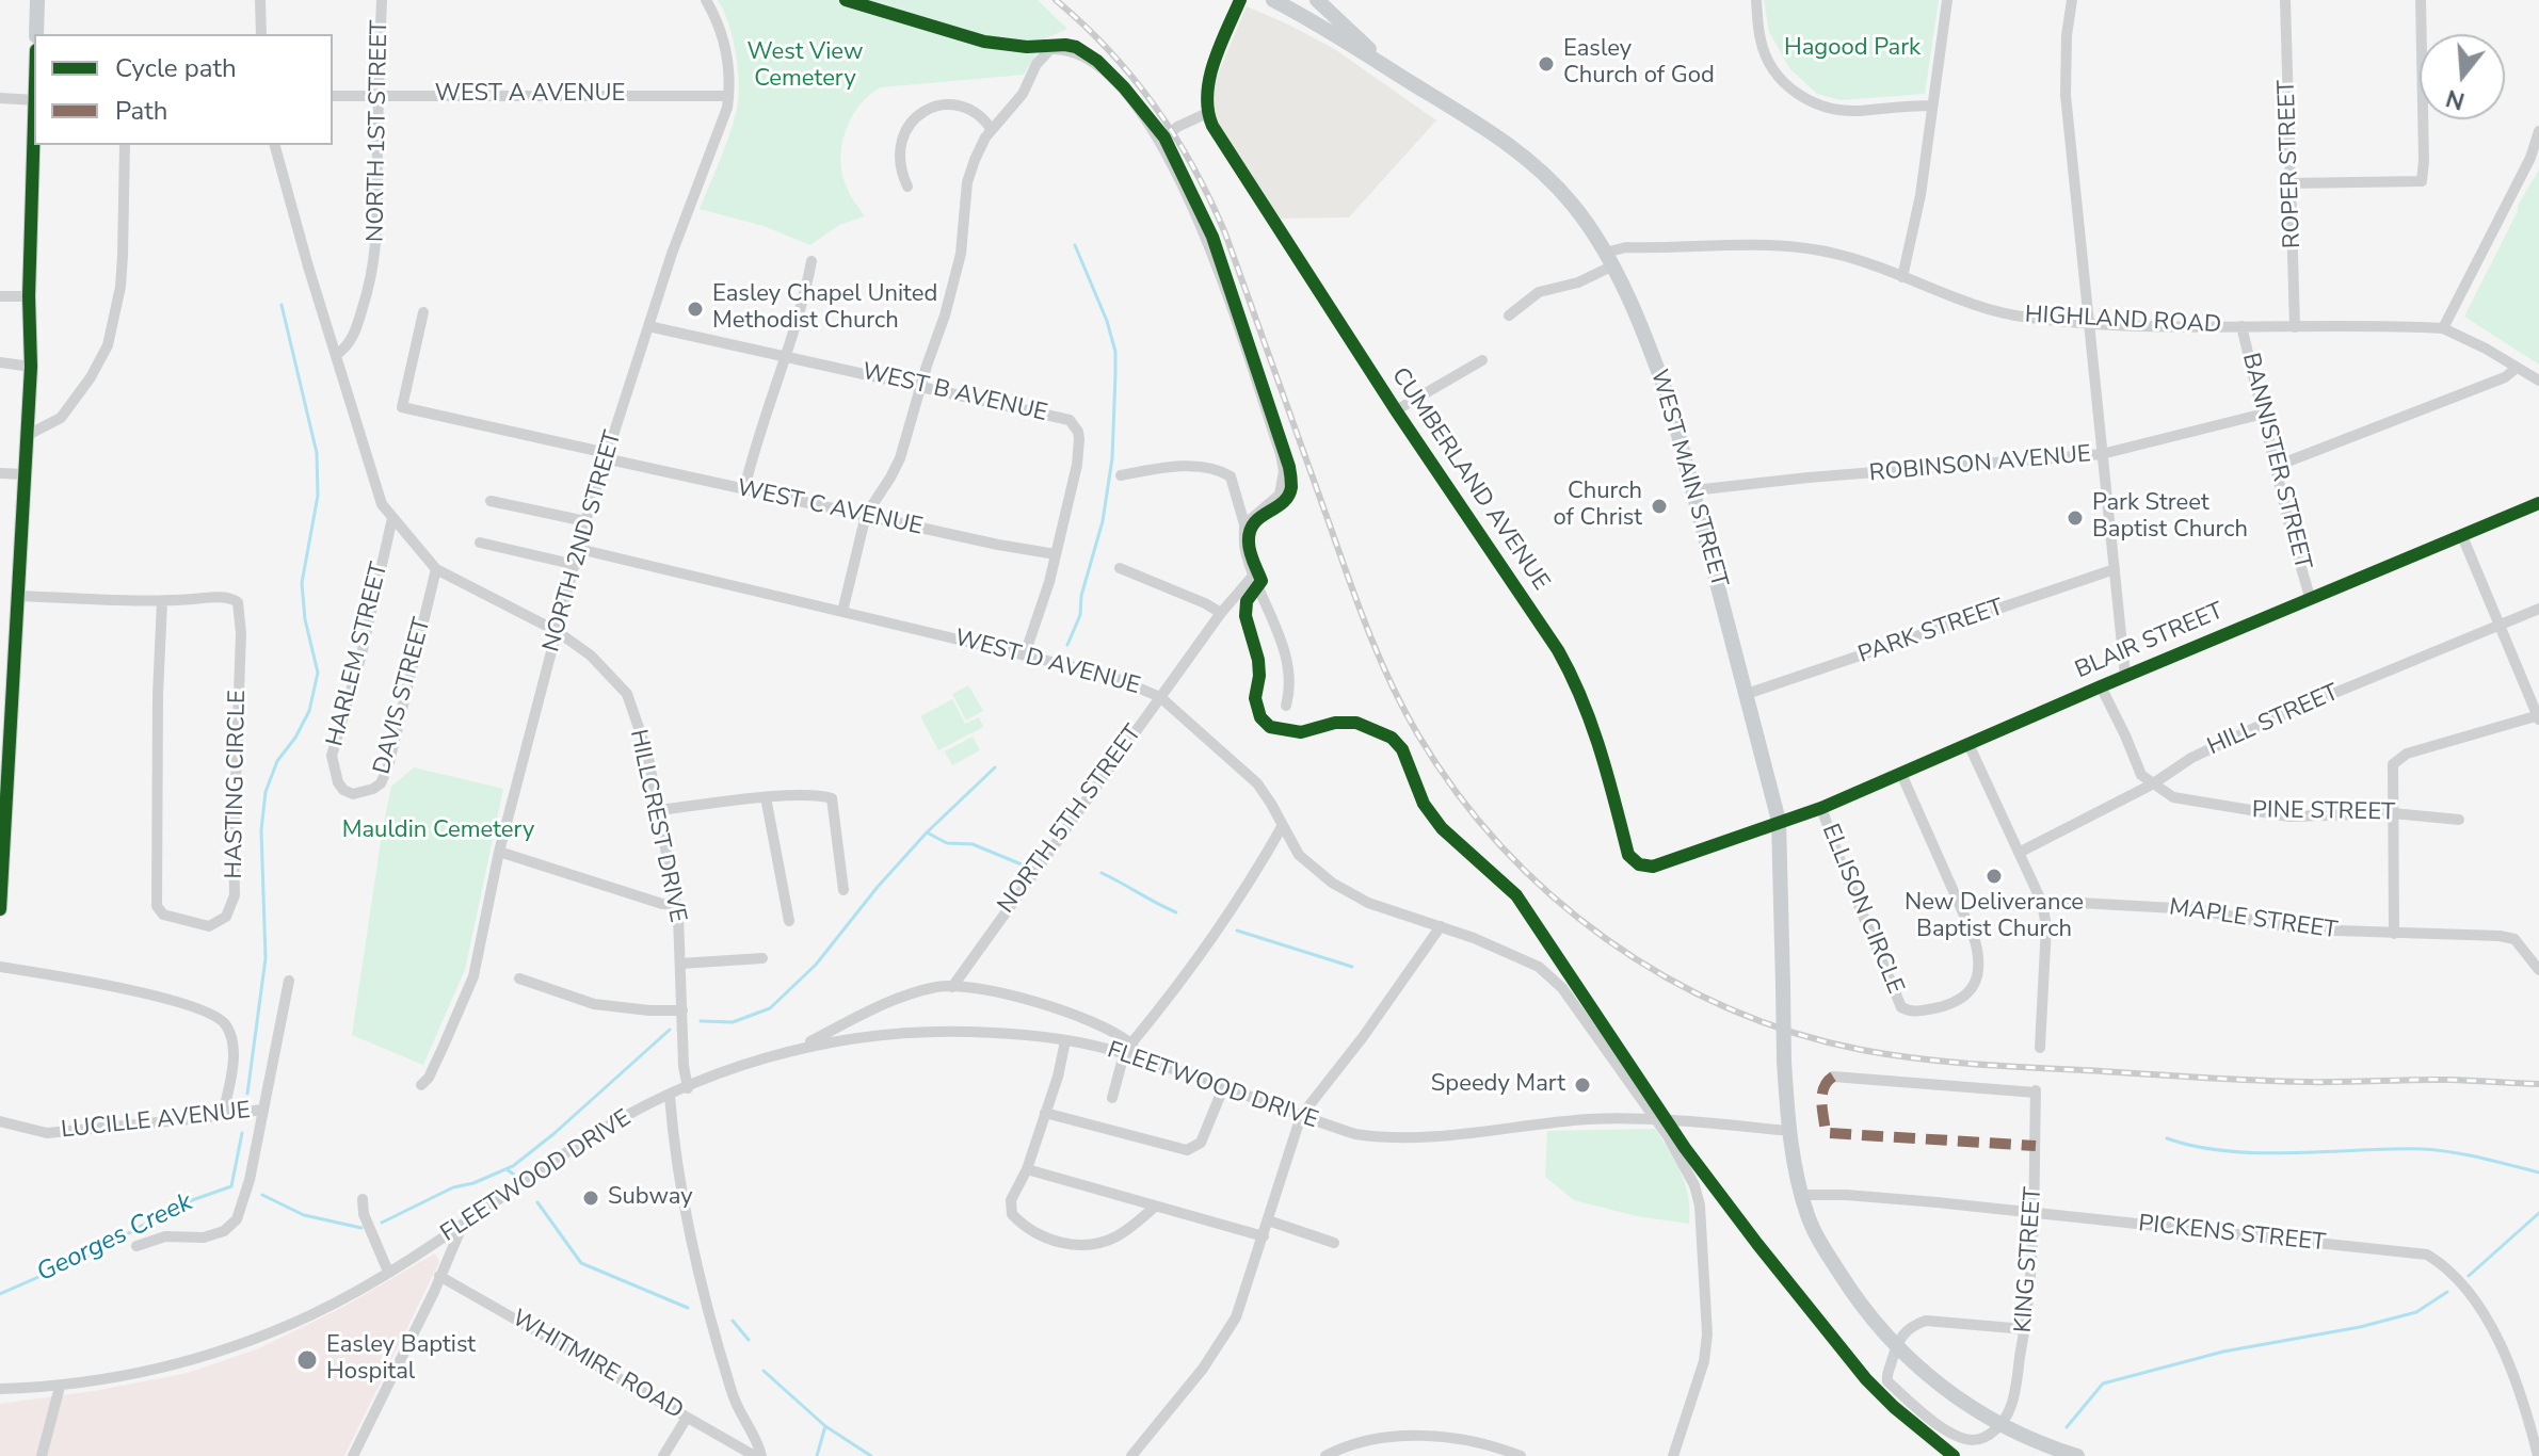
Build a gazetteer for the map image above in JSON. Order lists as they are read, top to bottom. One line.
{"streets":{"main road":["WEST MAIN STREET"],"street":["WEST A AVENUE","NORTH 1ST STREET","ROPER STREET","HIGHLAND ROAD","WEST B AVENUE","BANNISTER STREET","ROBINSON AVENUE","CUMBERLAND AVENUE","WEST C AVENUE","NORTH 2ND STREET","PARK STREET","BLAIR STREET","HARLEM STREET","WEST D AVENUE","DAVIS STREET","HILL STREET","HASTING CIRCLE","PINE STREET","NORTH 5TH STREET","HILLCREST DRIVE","ELLISON CIRCLE","MAPLE STREET","FLEETWOOD DRIVE","LUCILLE AVENUE","PICKENS STREET","KING STREET","WHITMIRE ROAD"]},"crossings":[["WEST A AVENUE","NORTH 1ST STREET"],["WEST A AVENUE","NORTH 2ND STREET"],["NORTH 1ST STREET","HILLCREST DRIVE"],["ROPER STREET","HIGHLAND ROAD"],["HIGHLAND ROAD","BANNISTER STREET"],["HIGHLAND ROAD","WEST MAIN STREET"],["WEST B AVENUE","WEST C AVENUE"],["WEST B AVENUE","NORTH 2ND STREET"],["WEST B AVENUE","WEST D AVENUE"],["BANNISTER STREET","ROBINSON AVENUE"],["BANNISTER STREET","BLAIR STREET"],["ROBINSON AVENUE","WEST MAIN STREET"],["WEST MAIN STREET","CUMBERLAND AVENUE"],["WEST MAIN STREET","PARK STREET"],["WEST MAIN STREET","BLAIR STREET"],["WEST MAIN STREET","FLEETWOOD DRIVE"],["WEST MAIN STREET","PICKENS STREET"],["WEST MAIN STREET","KING STREET"],["CUMBERLAND AVENUE","BLAIR STREET"],["WEST C AVENUE","NORTH 2ND STREET"],["NORTH 2ND STREET","WEST D AVENUE"],["NORTH 2ND STREET","HILLCREST DRIVE"],["BLAIR STREET","ELLISON CIRCLE"],["HARLEM STREET","DAVIS STREET"],["HARLEM STREET","HILLCREST DRIVE"],["WEST D AVENUE","NORTH 5TH STREET"],["WEST D AVENUE","FLEETWOOD DRIVE"],["DAVIS STREET","HILLCREST DRIVE"],["HILL STREET","PINE STREET"],["HILLCREST DRIVE","FLEETWOOD DRIVE"],["PICKENS STREET","KING STREET"]],"water":["Georges Creek"],"parks":["Hagood Park","West View Cemetery","Mauldin Cemetery"],"places":["Easley Church of God","Easley Chapel United Methodist Church","Church of Christ","Park Street Baptist Church","New Deliverance Baptist Church","Speedy Mart","Subway","Easley Baptist Hospital"],"legend":["Cycle path","Path"],"north":"bottom"}
